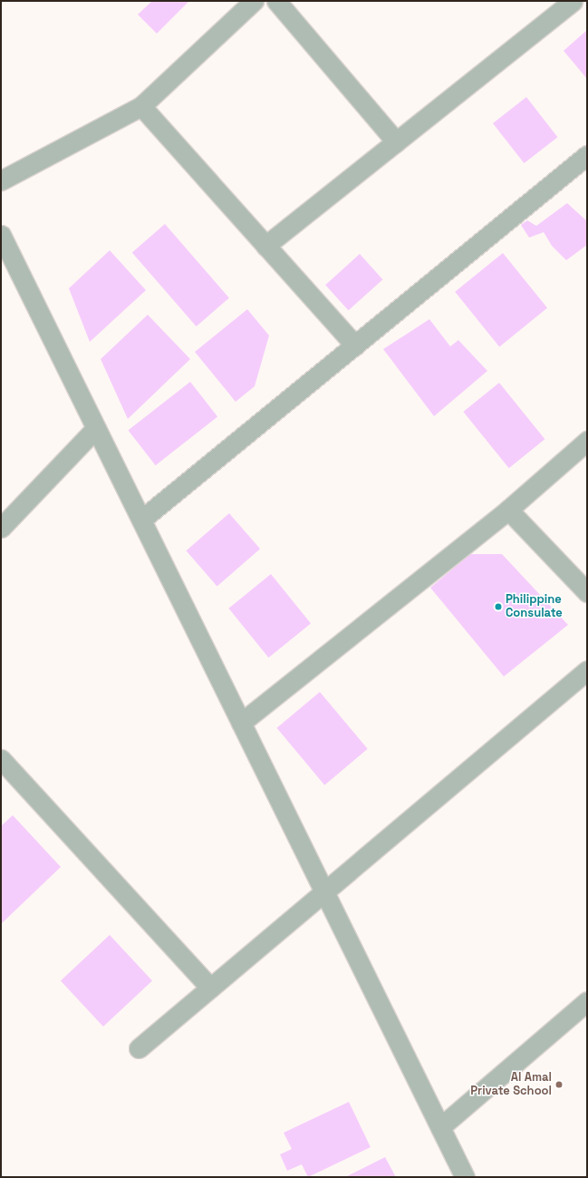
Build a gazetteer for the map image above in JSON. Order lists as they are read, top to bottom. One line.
{"places":["Philippine Consulate","Al Amal Private School"]}
